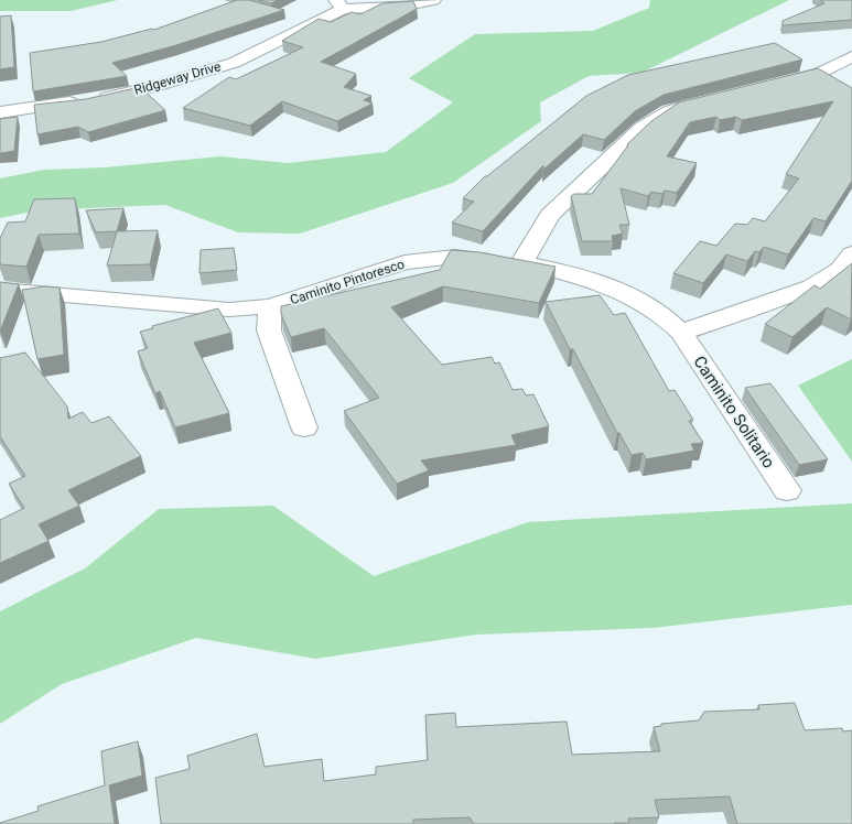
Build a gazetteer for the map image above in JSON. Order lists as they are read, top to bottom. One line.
{"streets":{"street":["Ridgeway Drive","Caminito Pintoresco","Caminito Solitario"]},"crossings":[["Caminito Pintoresco","Caminito Solitario"]]}
